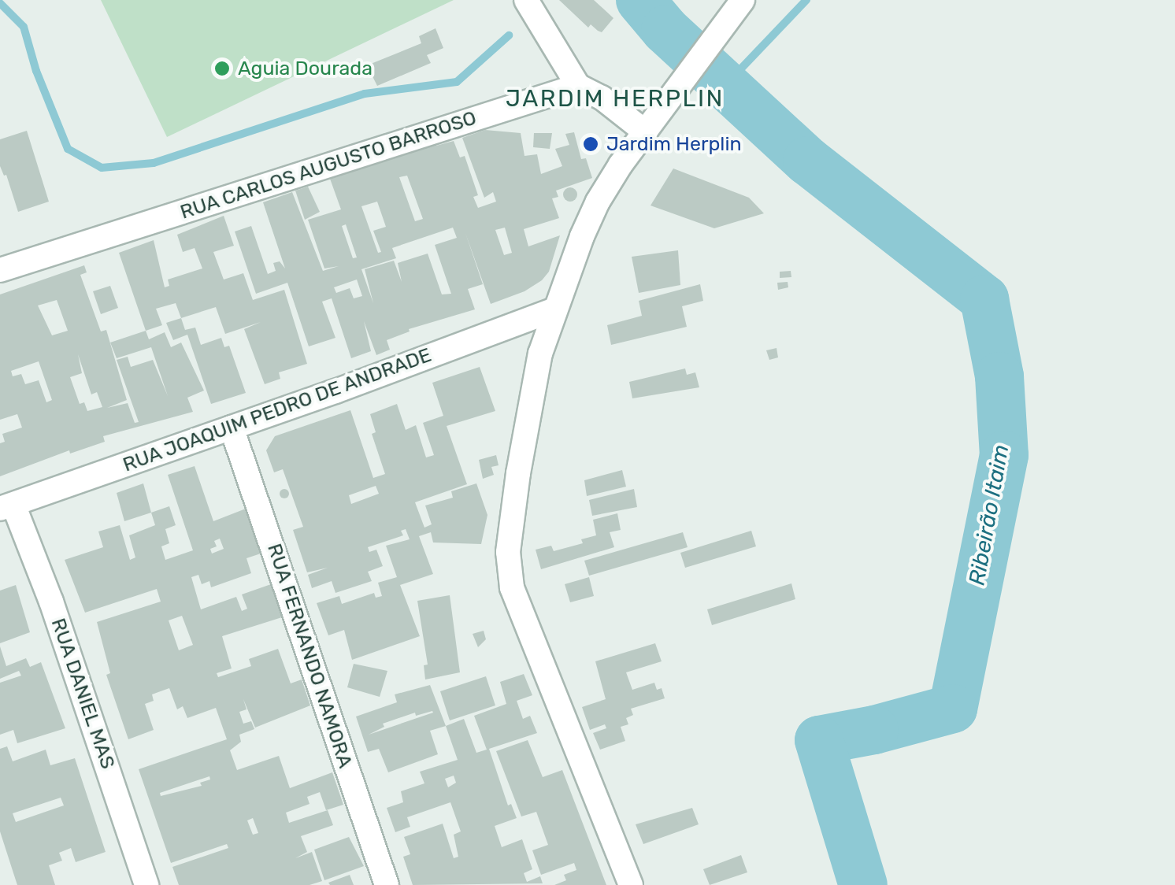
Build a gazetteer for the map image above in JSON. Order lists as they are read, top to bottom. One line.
{"streets":{"street":["RUA CARLOS AUGUSTO BARROSO","RUA JOAQUIM PEDRO DE ANDRADE","RUA FERNANDO NAMORA","RUA DANIEL MAS"]},"crossings":[["RUA JOAQUIM PEDRO DE ANDRADE","RUA FERNANDO NAMORA"],["RUA JOAQUIM PEDRO DE ANDRADE","RUA DANIEL MAS"]],"districts":["JARDIM HERPLIN"],"water":["Ribeirão Itaim"],"places":["Aguia Dourada","Jardim Herplin"]}
